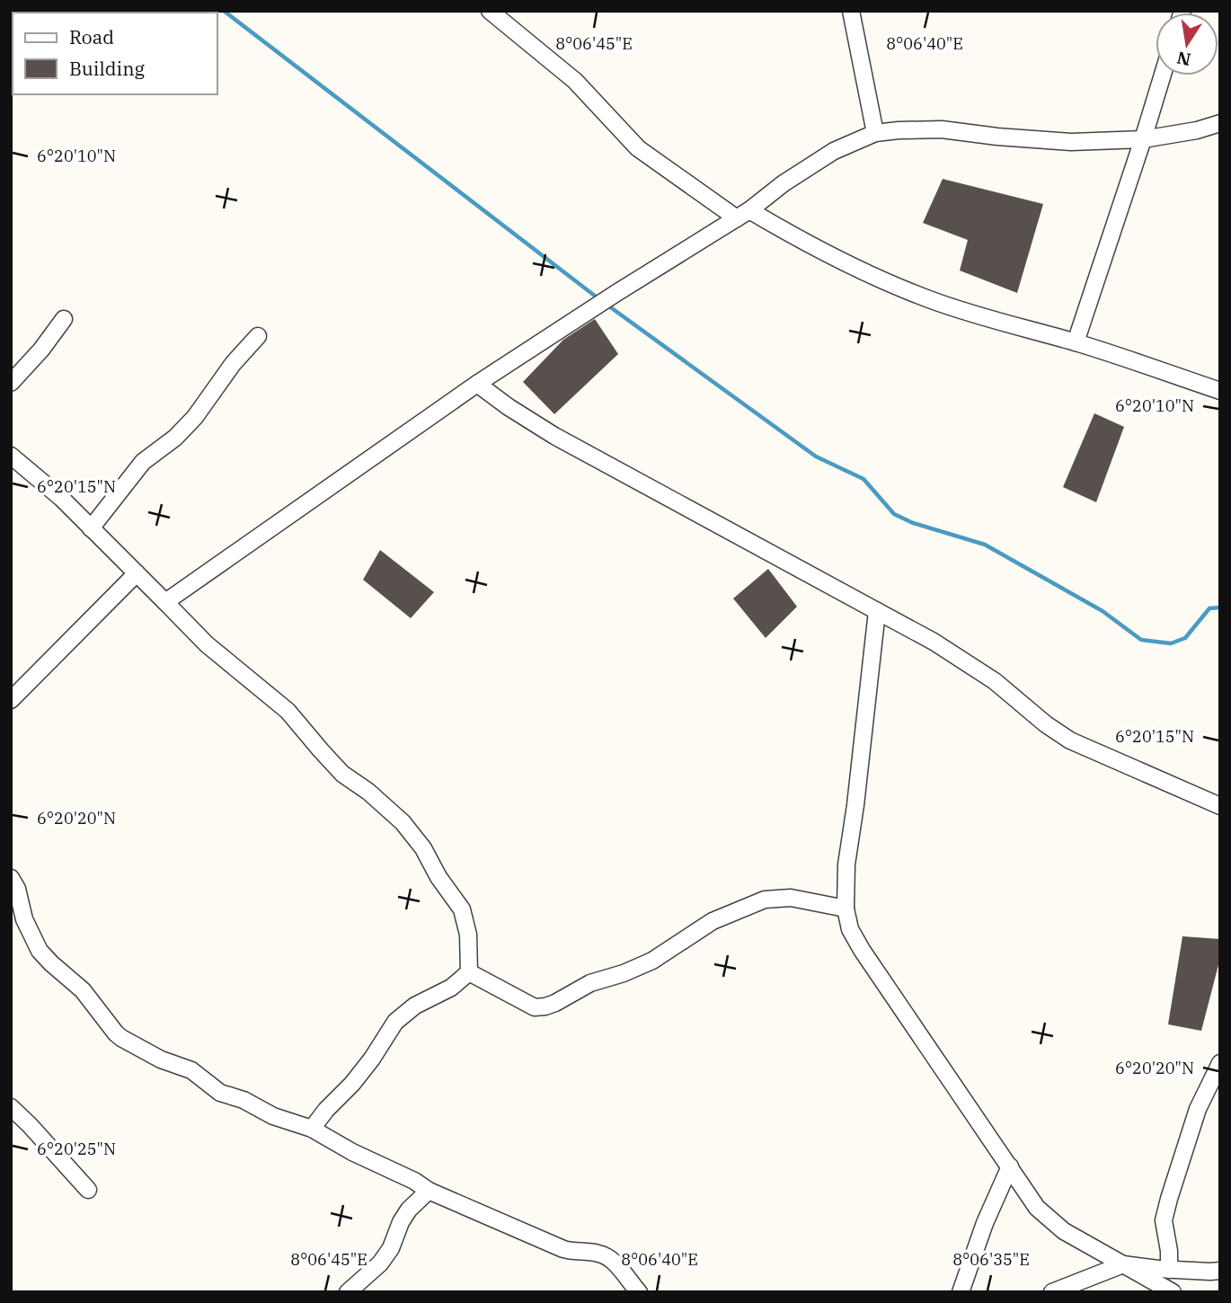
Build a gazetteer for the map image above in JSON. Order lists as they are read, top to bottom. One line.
{"legend":["Road","Building"],"north":"bottom","coordinates":["8°06'45\"E","8°06'40\"E","6°20'10\"N","6°20'15\"N","6°20'20\"N","6°20'25\"N","8°06'35\"E"]}
